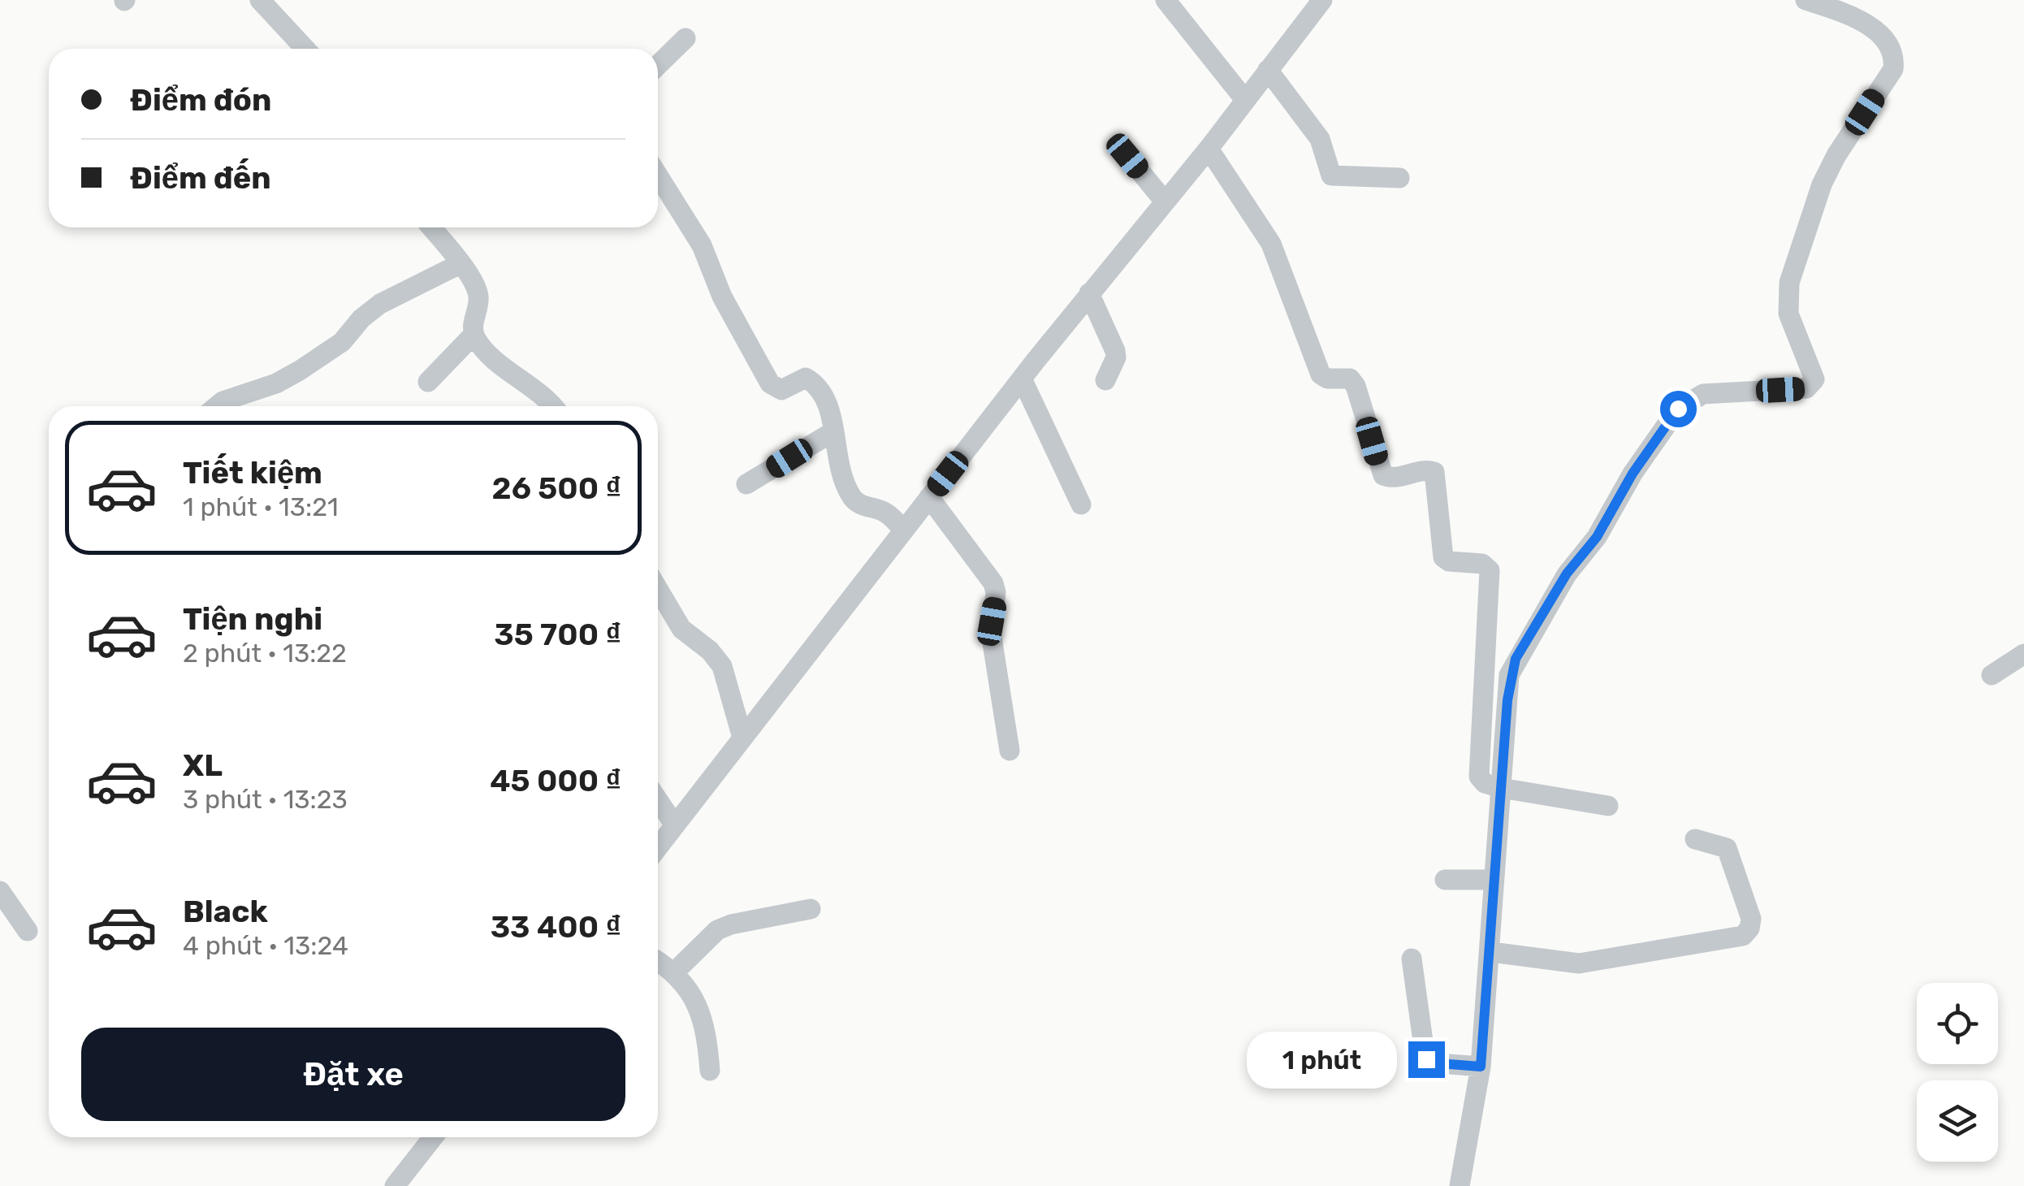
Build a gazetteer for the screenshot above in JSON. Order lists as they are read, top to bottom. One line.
{"page":{"banner":["Điểm đón","Điểm đến"],"list":[{"name":"Tiết kiệm","note":"1 phút · 13:21","value":"26 500 ₫"},{"name":"Tiện nghi","note":"2 phút · 13:22","value":"35 700 ₫"},{"name":"XL","note":"3 phút · 13:23","value":"45 000 ₫"},{"name":"Black","note":"4 phút · 13:24","value":"33 400 ₫"}],"buttons":"Đặt xe","bubble":"1 phút"}}
